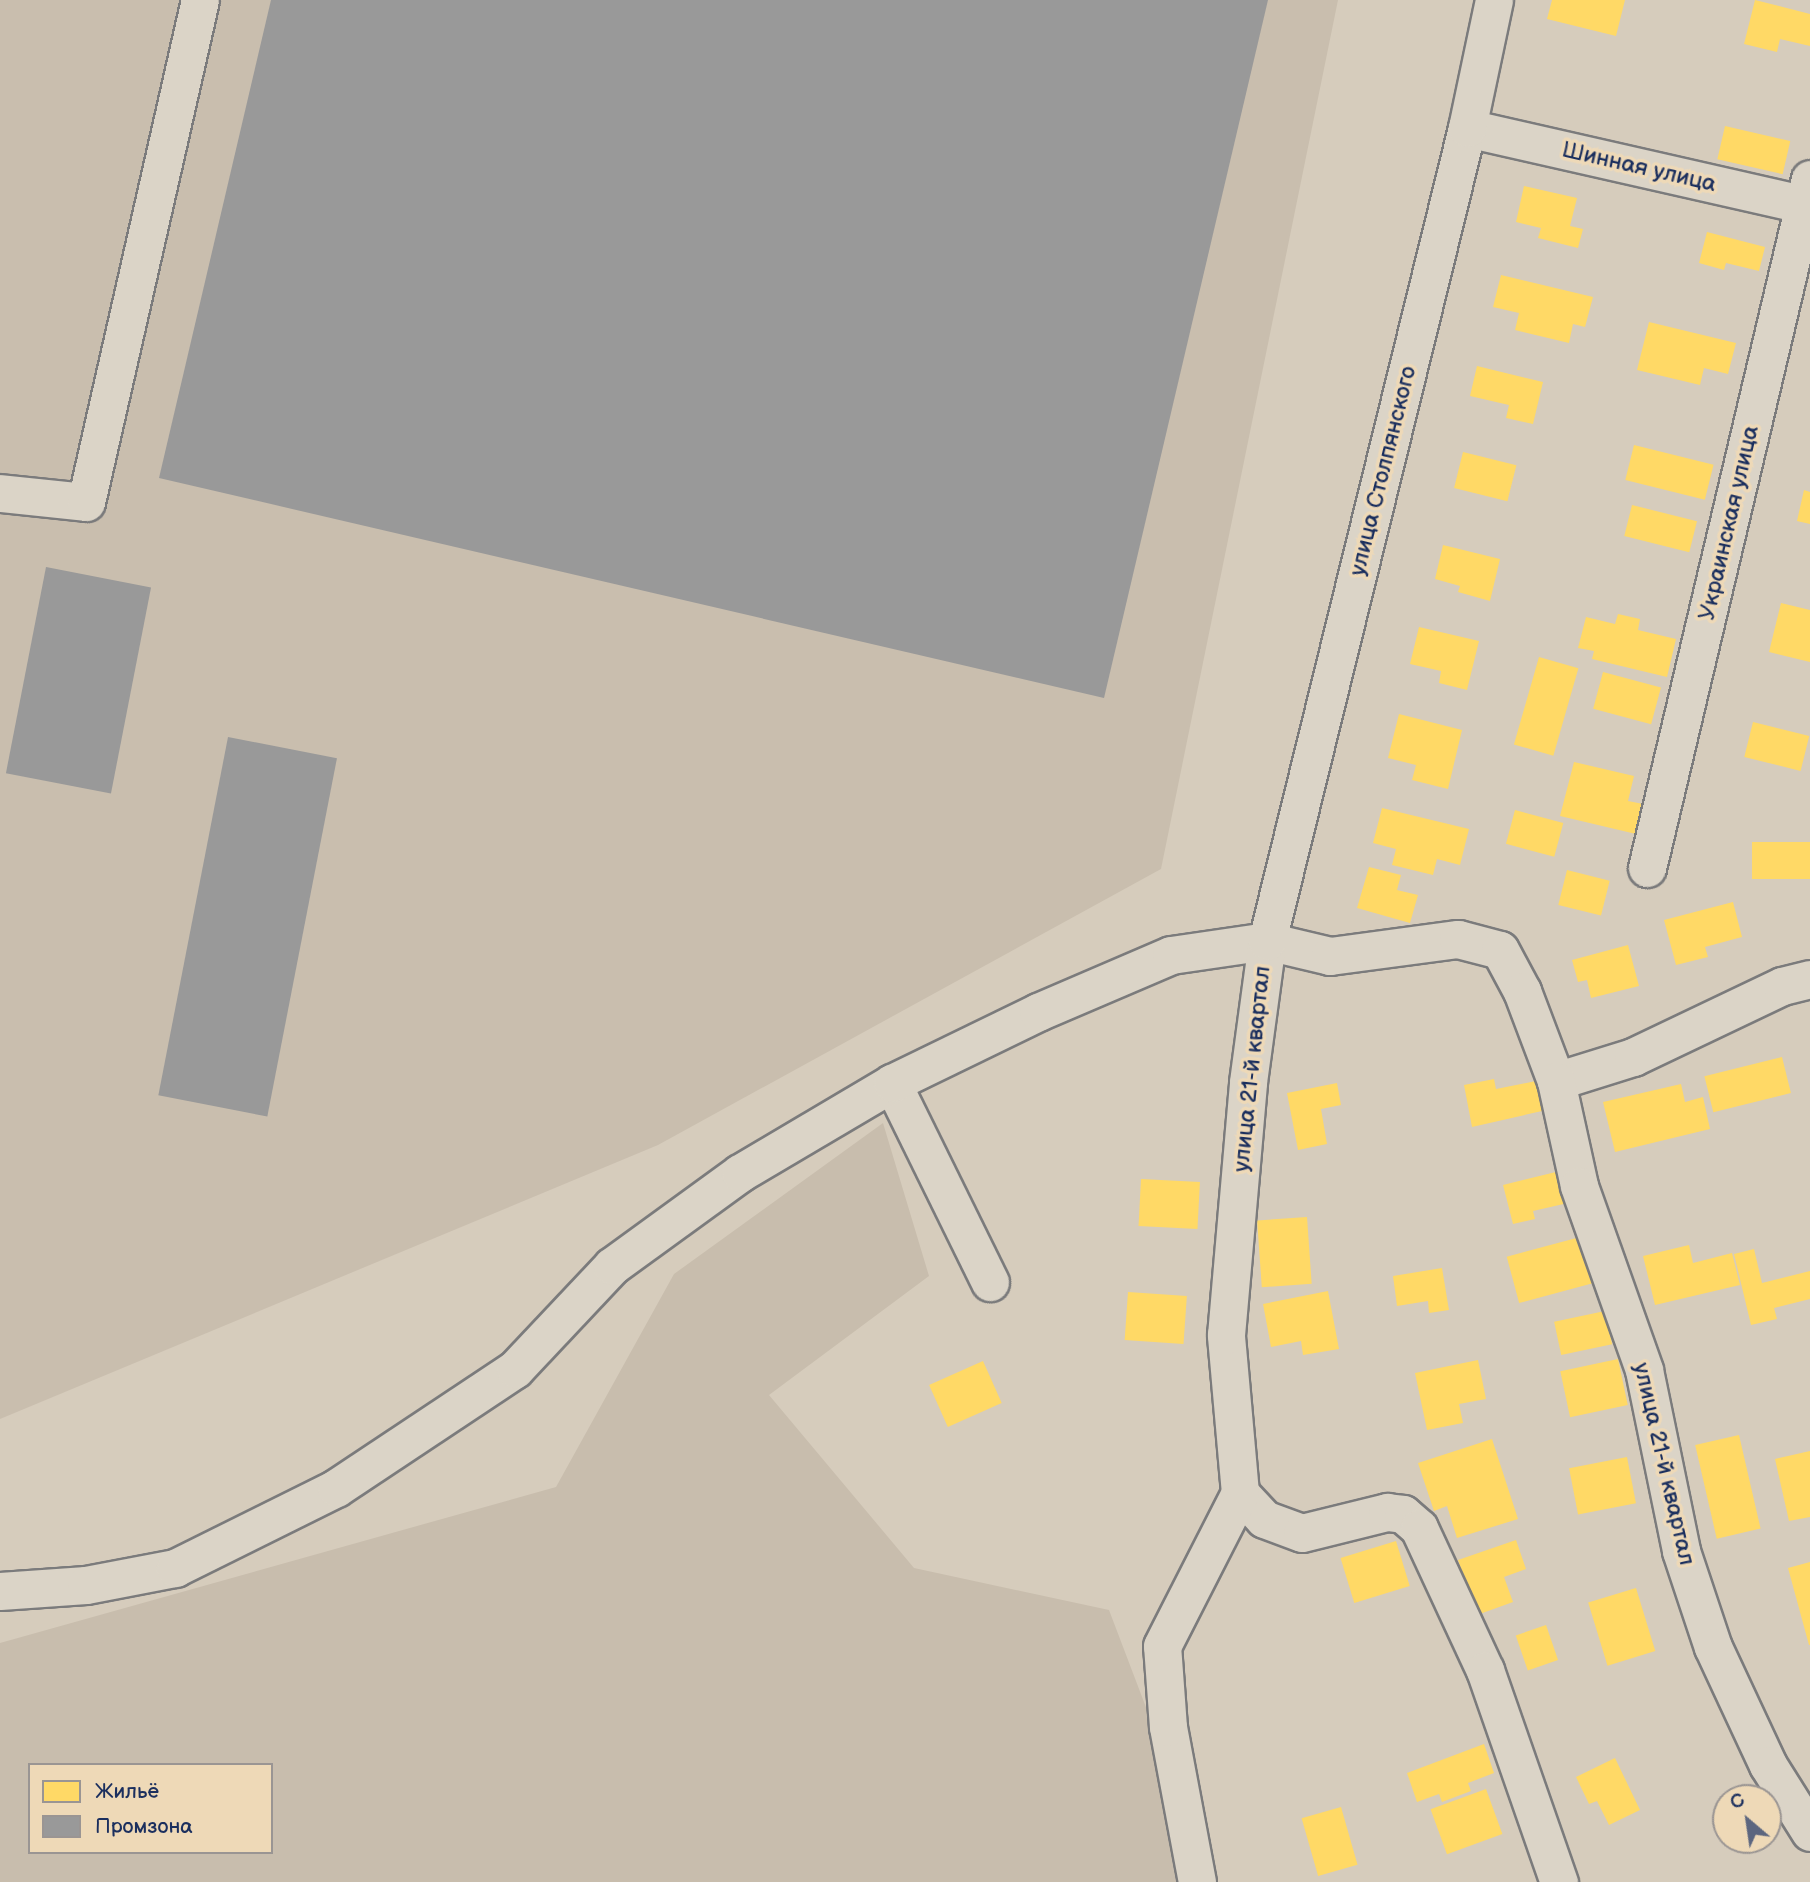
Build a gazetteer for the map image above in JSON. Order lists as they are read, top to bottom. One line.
{"streets":{"street":["Шинная улица","улица Столпянского","Украинская улица","улица 21-й квартал"]},"crossings":[["Шинная улица","улица Столпянского"],["Шинная улица","Украинская улица"],["улица Столпянского","улица 21-й квартал"]],"legend":["Жильё","Промзона"],"north":"top left"}
